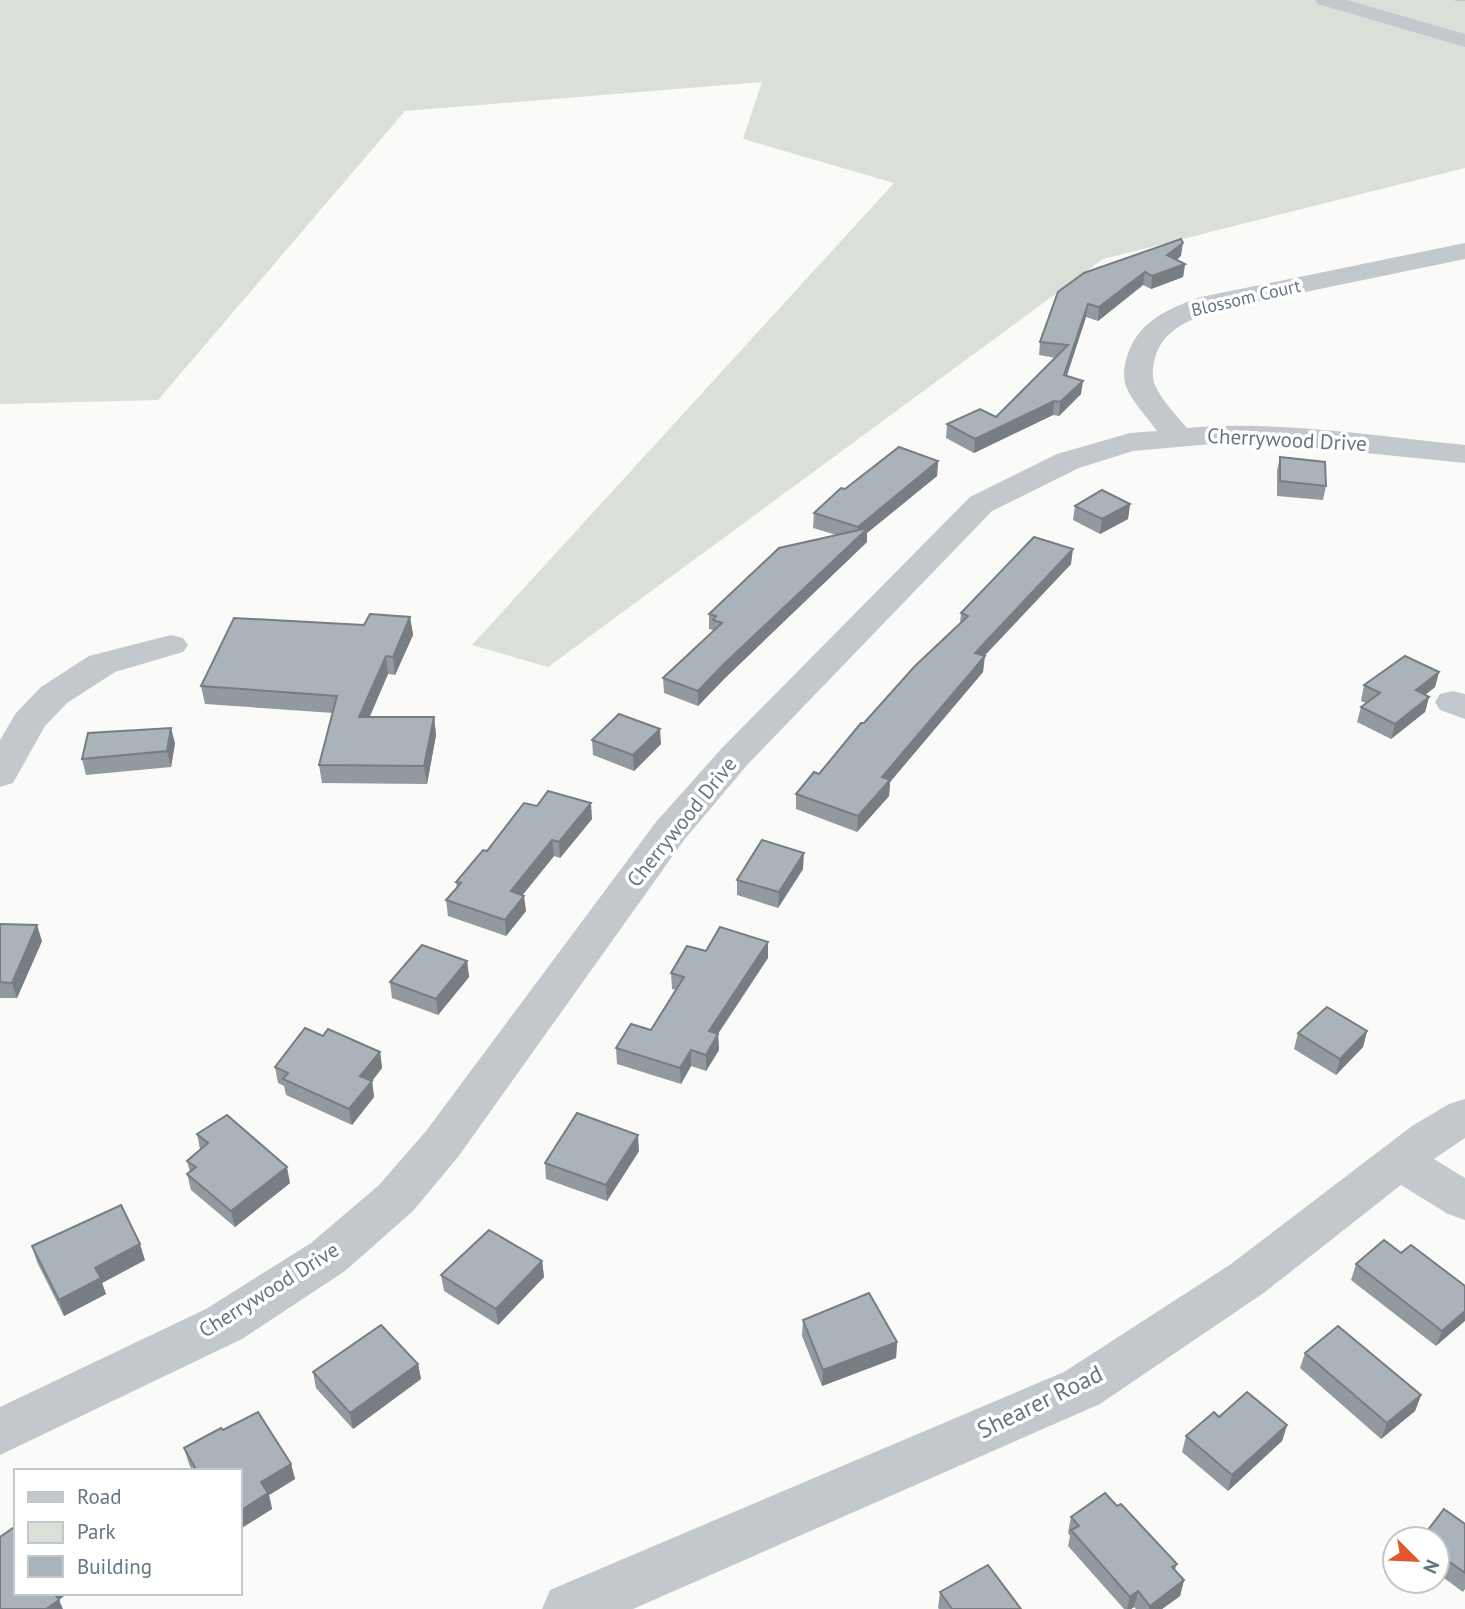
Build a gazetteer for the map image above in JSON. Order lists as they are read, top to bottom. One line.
{"streets":{"street":["Blossom Court","Cherrywood Drive","Shearer Road"]},"crossings":[["Blossom Court","Cherrywood Drive"]],"legend":["Road","Park","Building"],"north":"bottom right"}
